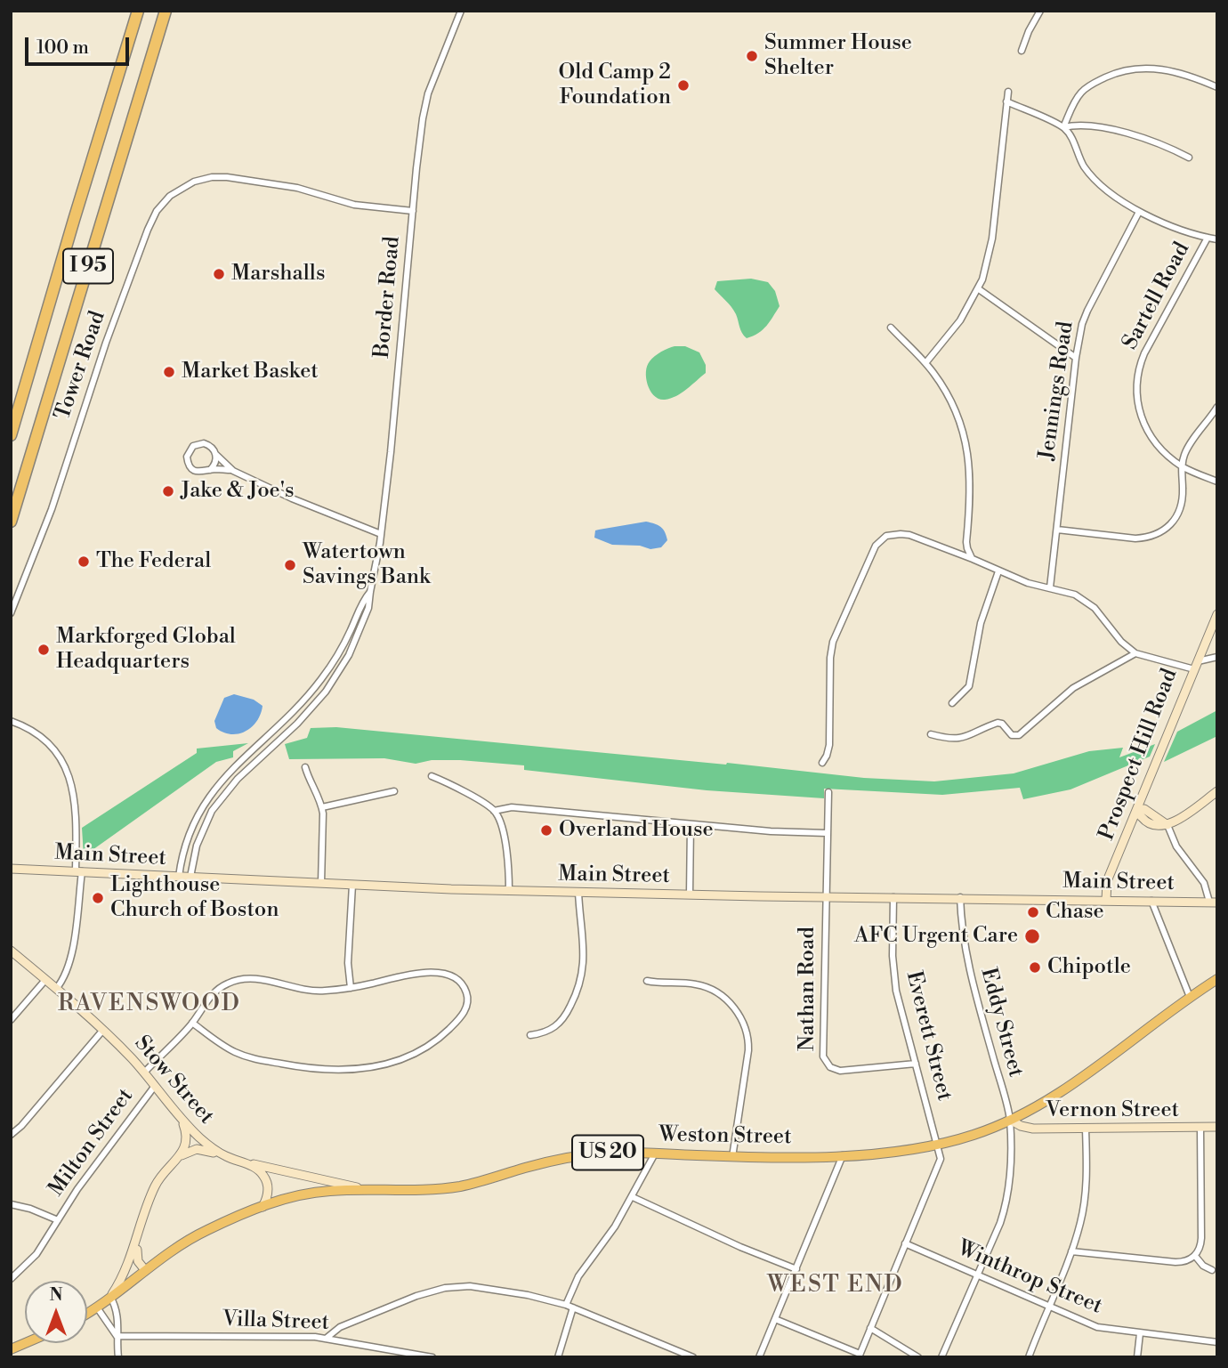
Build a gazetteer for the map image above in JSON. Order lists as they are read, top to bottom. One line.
{"streets":{"highway":["I 95"],"main road":["Weston Street","US 20"],"street":["Sartell Road","Border Road","Tower Road","Jennings Road","Prospect Hill Road","Main Street","Nathan Road","Eddy Street","Everett Street","Stow Street","Vernon Street","Milton Street","Winthrop Street","Villa Street"]},"crossings":[["Border Road","Tower Road"],["Border Road","Main Street"],["Jennings Road","Prospect Hill Road"],["Prospect Hill Road","Main Street"],["Main Street","Nathan Road"],["Main Street","Eddy Street"],["Main Street","Everett Street"],["Nathan Road","Everett Street"],["Eddy Street","Vernon Street"],["Eddy Street","Weston Street"],["Eddy Street","Winthrop Street"],["Everett Street","Weston Street"],["Stow Street","Weston Street"],["Stow Street","Milton Street"],["Vernon Street","Weston Street"]],"districts":["RAVENSWOOD","WEST END"],"places":["Summer House Shelter","Old Camp 2 Foundation","Marshalls","Market Basket","Jake & Joe's","The Federal","Watertown Savings Bank","Markforged Global Headquarters","Overland House","Lighthouse Church of Boston","Chase","AFC Urgent Care","Chipotle"],"scale_bar":"100 m","north":"top"}
